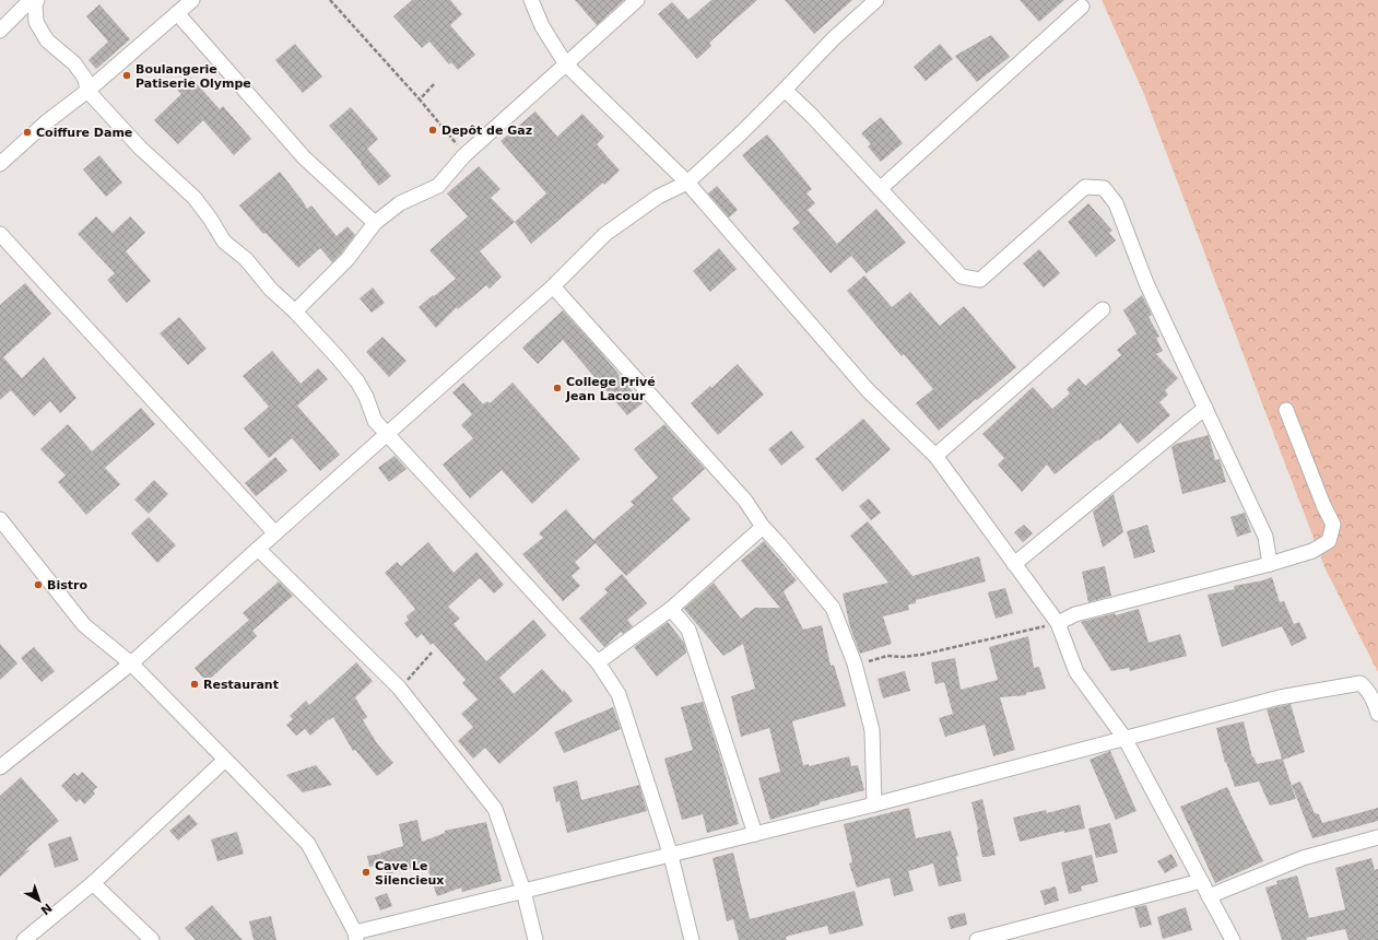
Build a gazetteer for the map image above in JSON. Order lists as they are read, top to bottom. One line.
{"places":["Boulangerie Patiserie Olympe","Depôt de Gaz","Coiffure Dame","College Privé Jean Lacour","Bistro","Restaurant","Cave Le Silencieux"],"north":"bottom right"}
